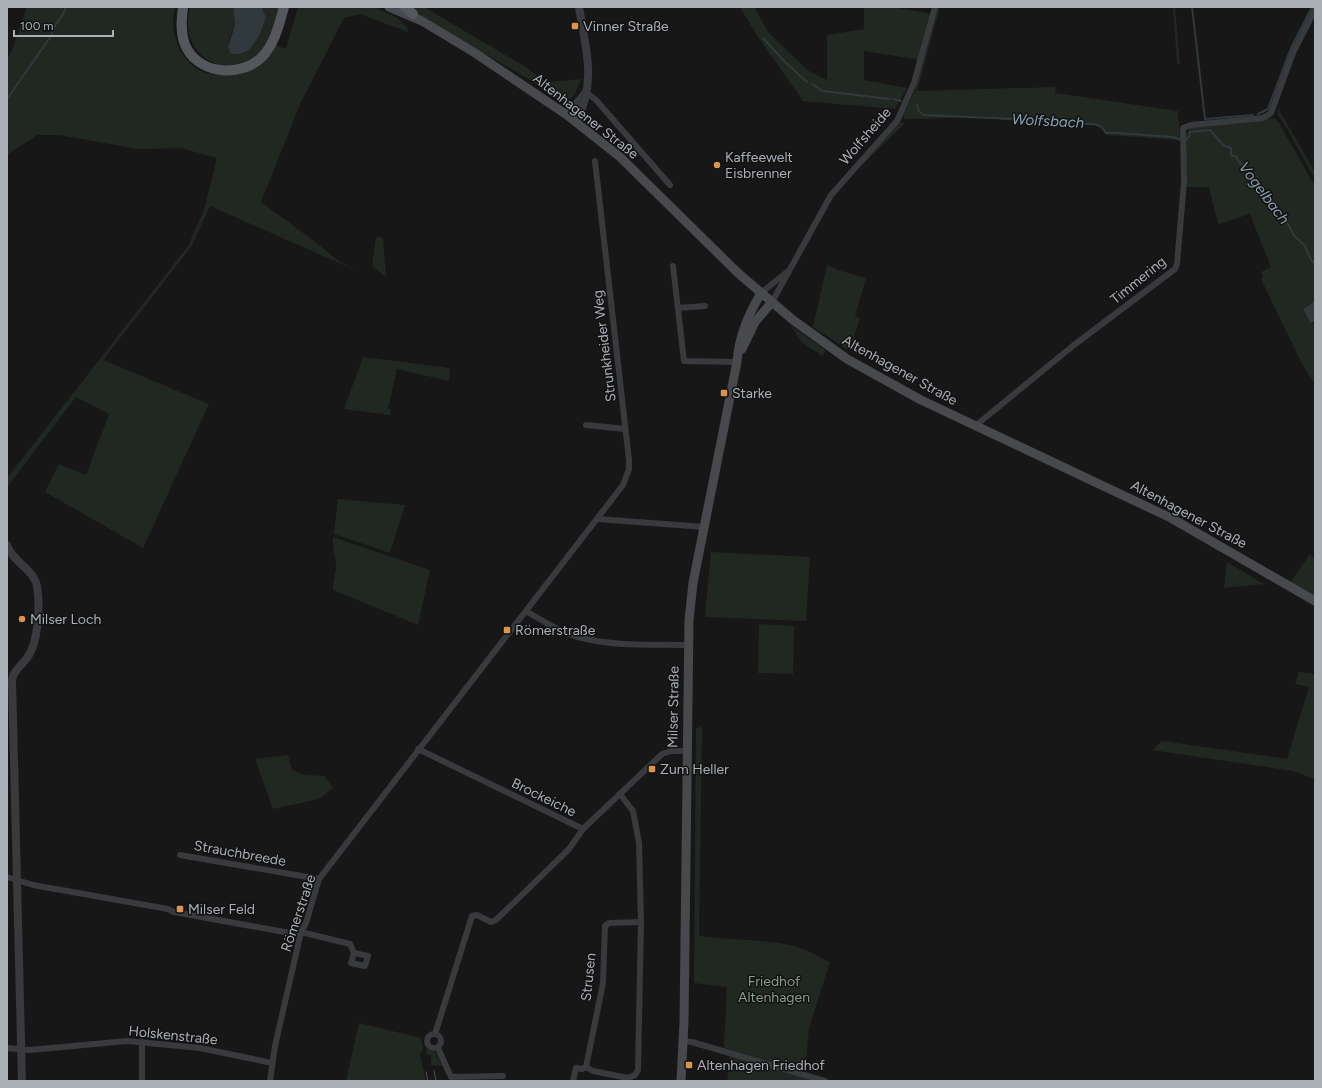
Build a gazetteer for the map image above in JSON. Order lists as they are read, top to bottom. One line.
{"streets":{"main road":["Altenhagener Straße","Milser Straße"],"street":["Wolfsheide","Timmering","Strunkheider Weg","Brockeiche","Strauchbreede","Römerstraße","Strusen","Holskenstraße"]},"crossings":[["Altenhagener Straße","Wolfsheide"],["Altenhagener Straße","Timmering"],["Altenhagener Straße","Milser Straße"],["Wolfsheide","Milser Straße"],["Strunkheider Weg","Römerstraße"],["Milser Straße","Brockeiche"],["Brockeiche","Römerstraße"],["Strauchbreede","Römerstraße"],["Römerstraße","Holskenstraße"]],"water":["Wolfsbach","Vogelbach"],"parks":["Friedhof Altenhagen"],"places":{"transit":["Vinner Straße","Starke","Römerstraße","Zum Heller","Milser Feld","Altenhagen Friedhof"],"other":["Kaffeewelt Eisbrenner","Milser Loch"]},"scale_bar":"100 m"}
